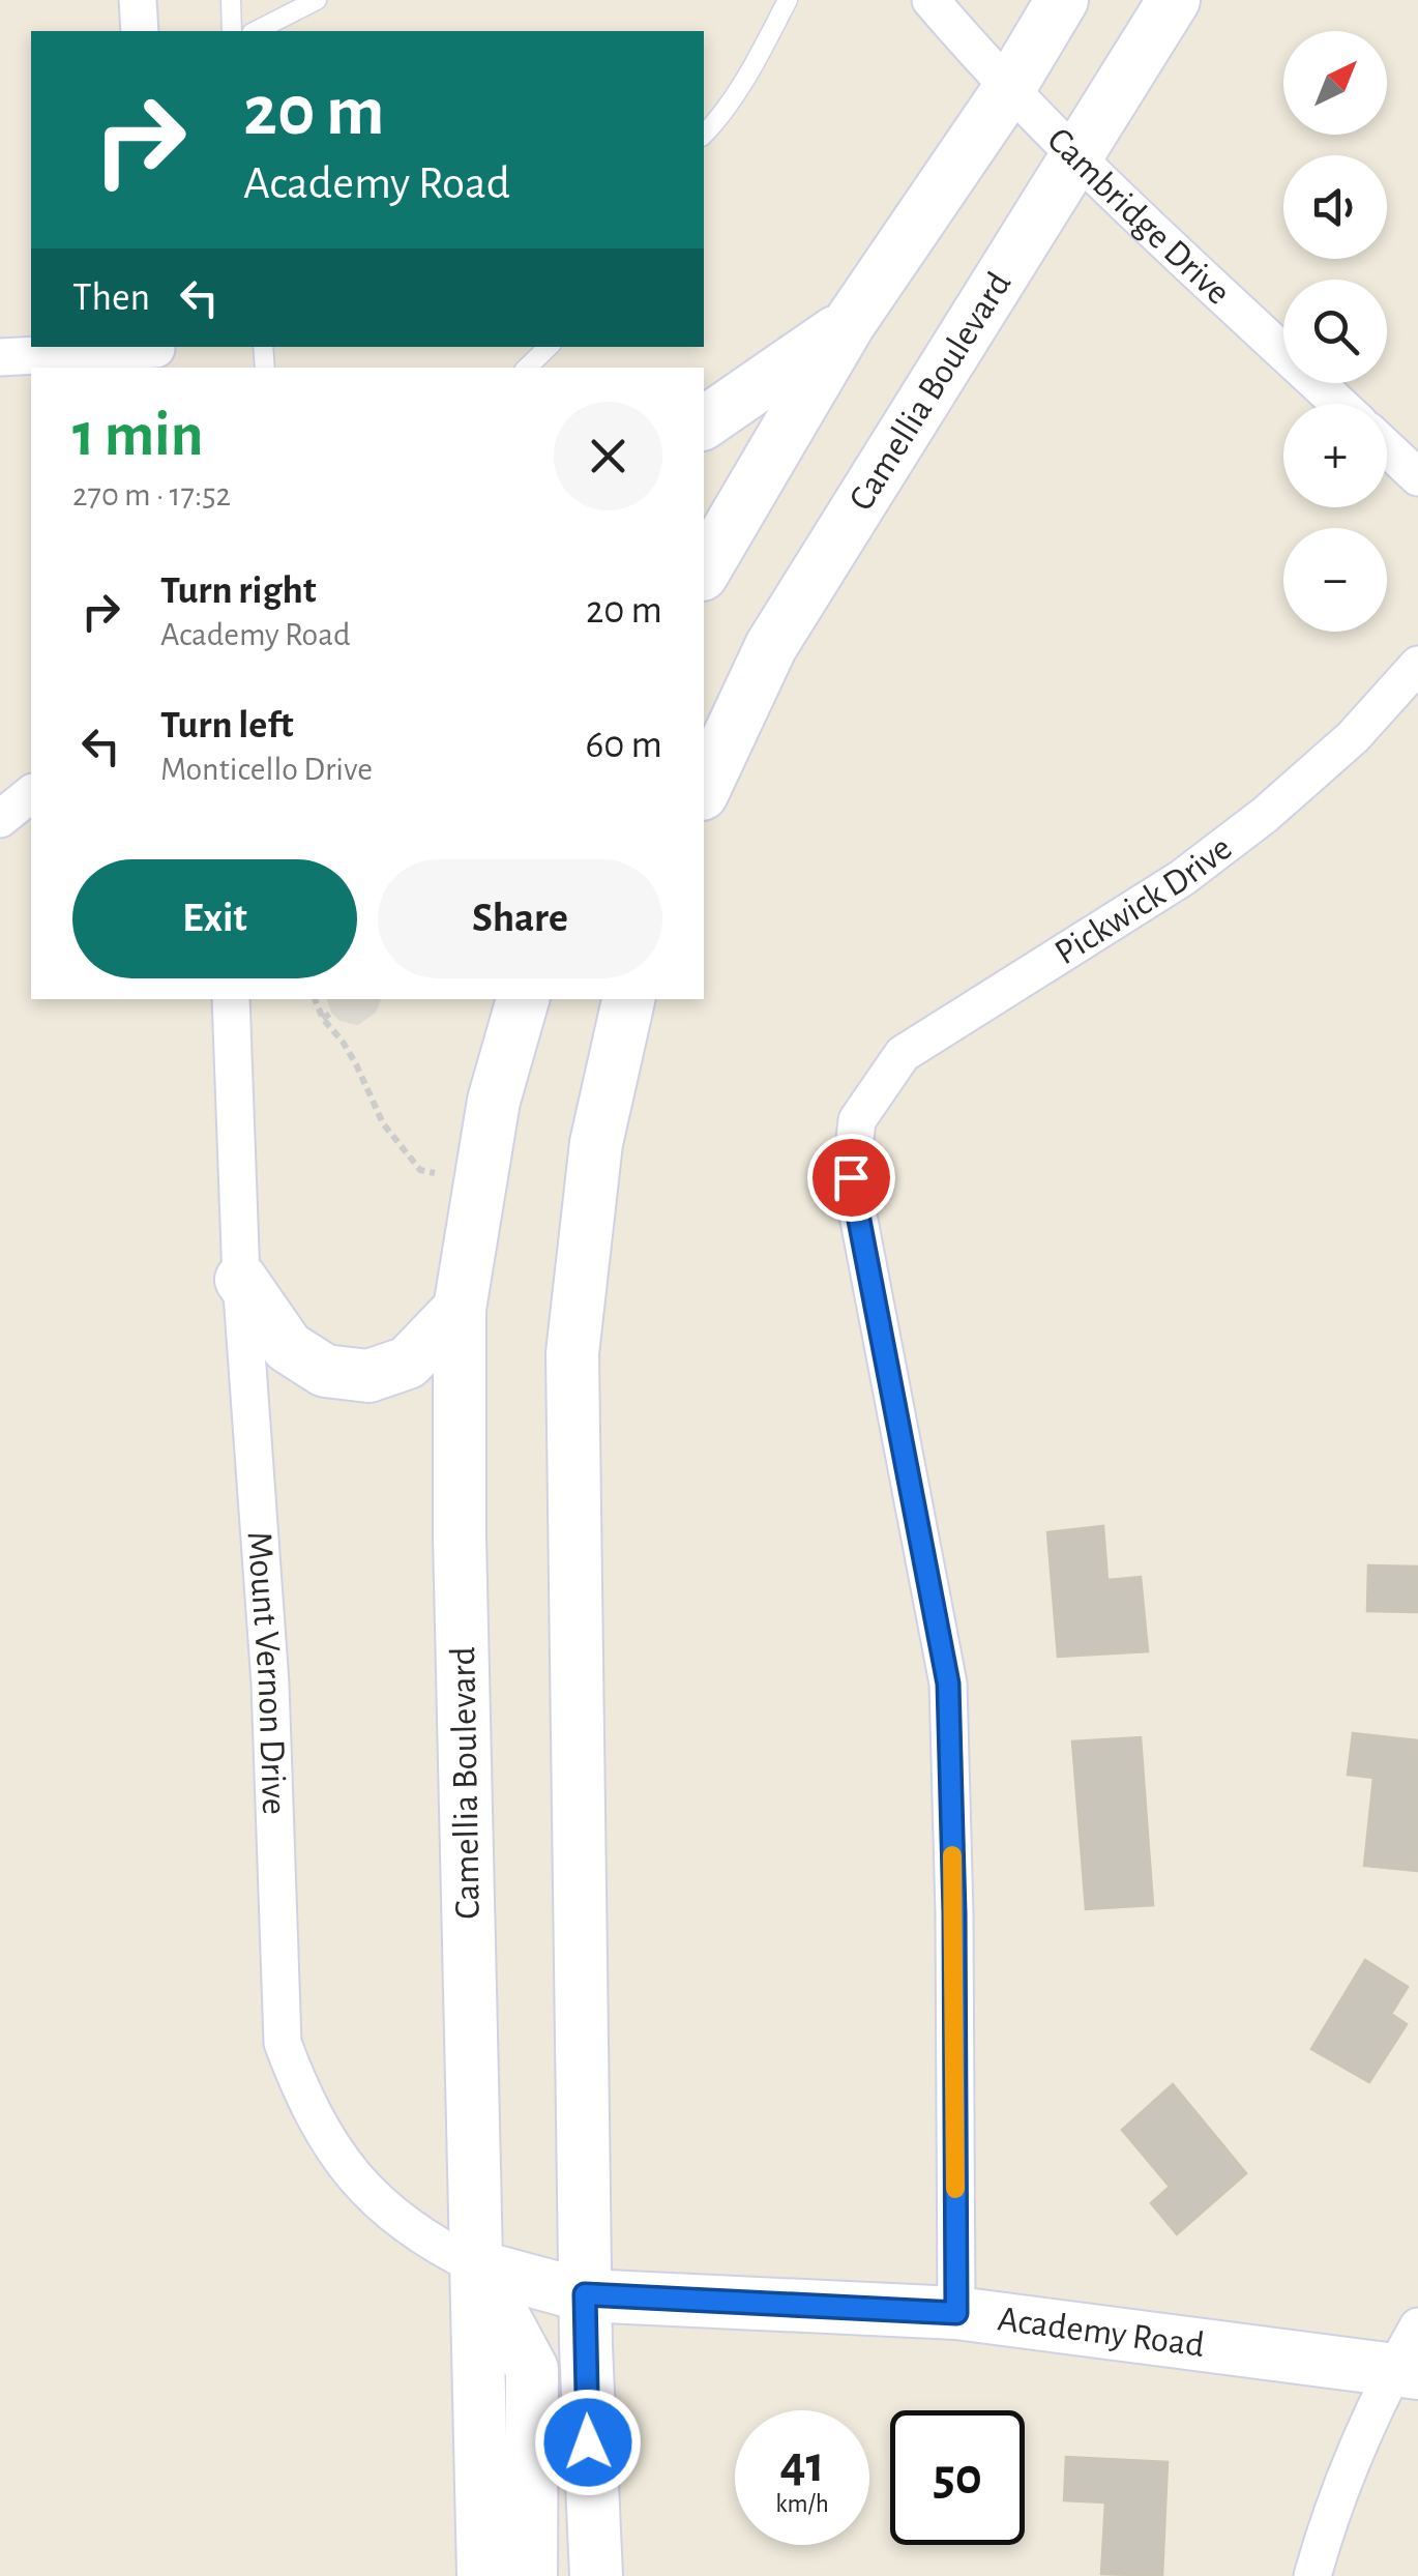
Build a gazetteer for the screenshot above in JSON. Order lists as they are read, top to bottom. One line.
{"streets":{"main road":["Camellia Boulevard","Academy Road"],"street":["Cambridge Drive","Pickwick Drive","Mount Vernon Drive"]},"crossings":[["Cambridge Drive","Camellia Boulevard"],["Camellia Boulevard","Mount Vernon Drive"],["Camellia Boulevard","Academy Road"],["Pickwick Drive","Academy Road"],["Mount Vernon Drive","Academy Road"]],"north":"top right","page":{"map_buttons":["+","−"],"turn":["20 m","Academy Road"],"then":"Then","heading":["1 min","270 m · 17:52"],"list":[{"name":"Turn right","note":"Academy Road","value":"20 m"},{"name":"Turn left","note":"Monticello Drive","value":"60 m"}],"buttons":["Exit","Share"],"speed":"41 km/h","limit":"50"}}
